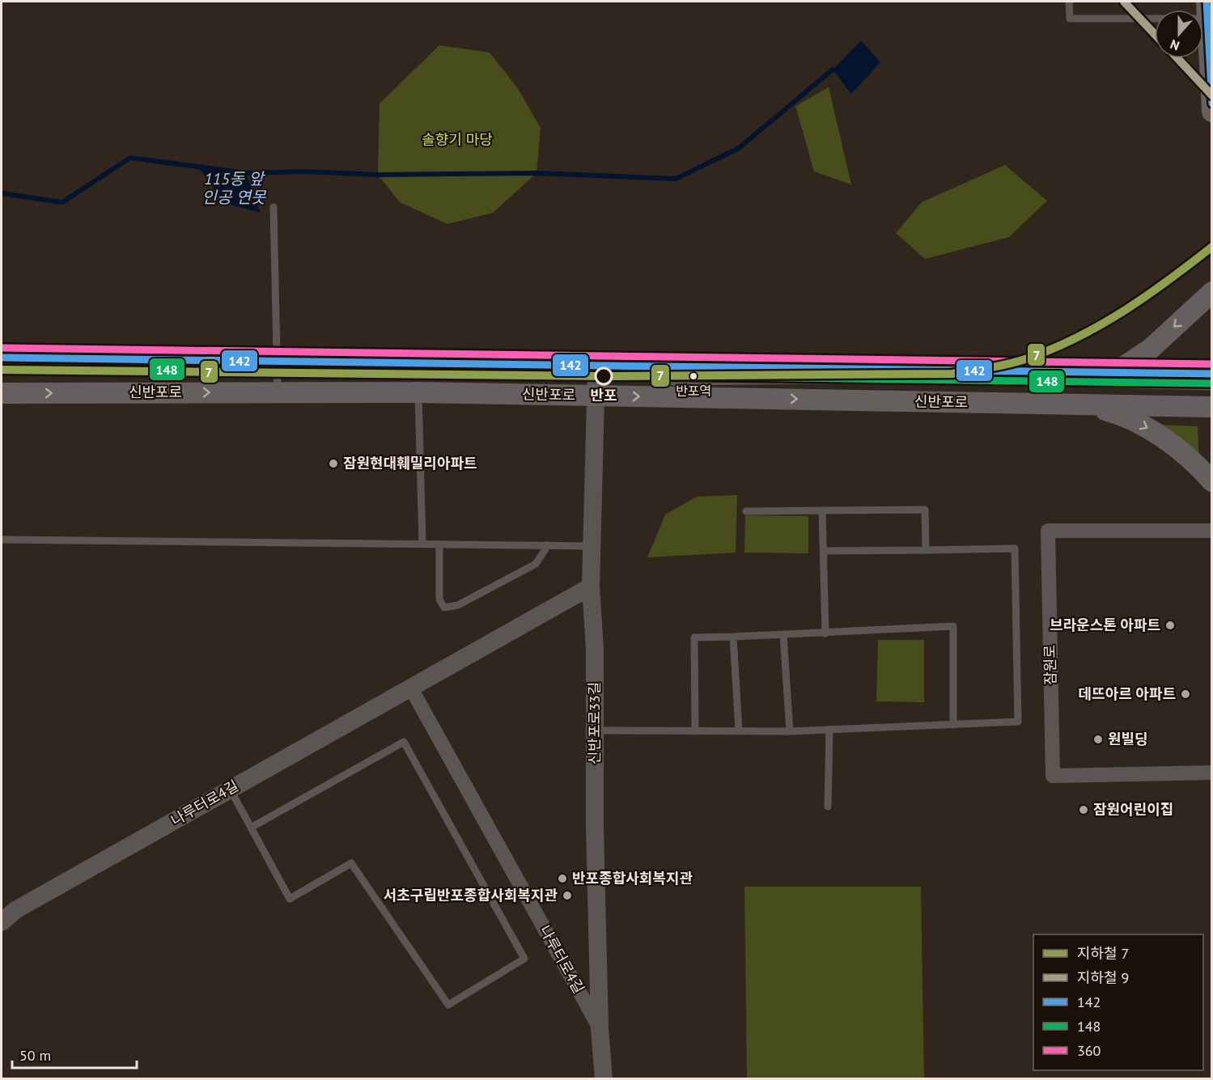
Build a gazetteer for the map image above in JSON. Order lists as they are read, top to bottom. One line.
{"streets":{"main road":["신반포로"],"street":["잠원로","신반포로33길","나루터로4길"]},"crossings":[["신반포로","신반포로33길"],["신반포로33길","나루터로4길"]],"water":["115동 앞 인공 연못"],"parks":["솔향기 마당"],"places":["반포","반포역","잠원현대훼밀리아파트","브라운스톤 아파트","데뜨아르 아파트","원빌딩","잠원어린이집","반포종합사회복지관","서초구립반포종합사회복지관"],"lines":["metro line 9","transit line 142","metro line 7","transit line 360","transit line 148"],"legend":["지하철 7","지하철 9","142","148","360"],"scale_bar":"50 m","north":"bottom"}
